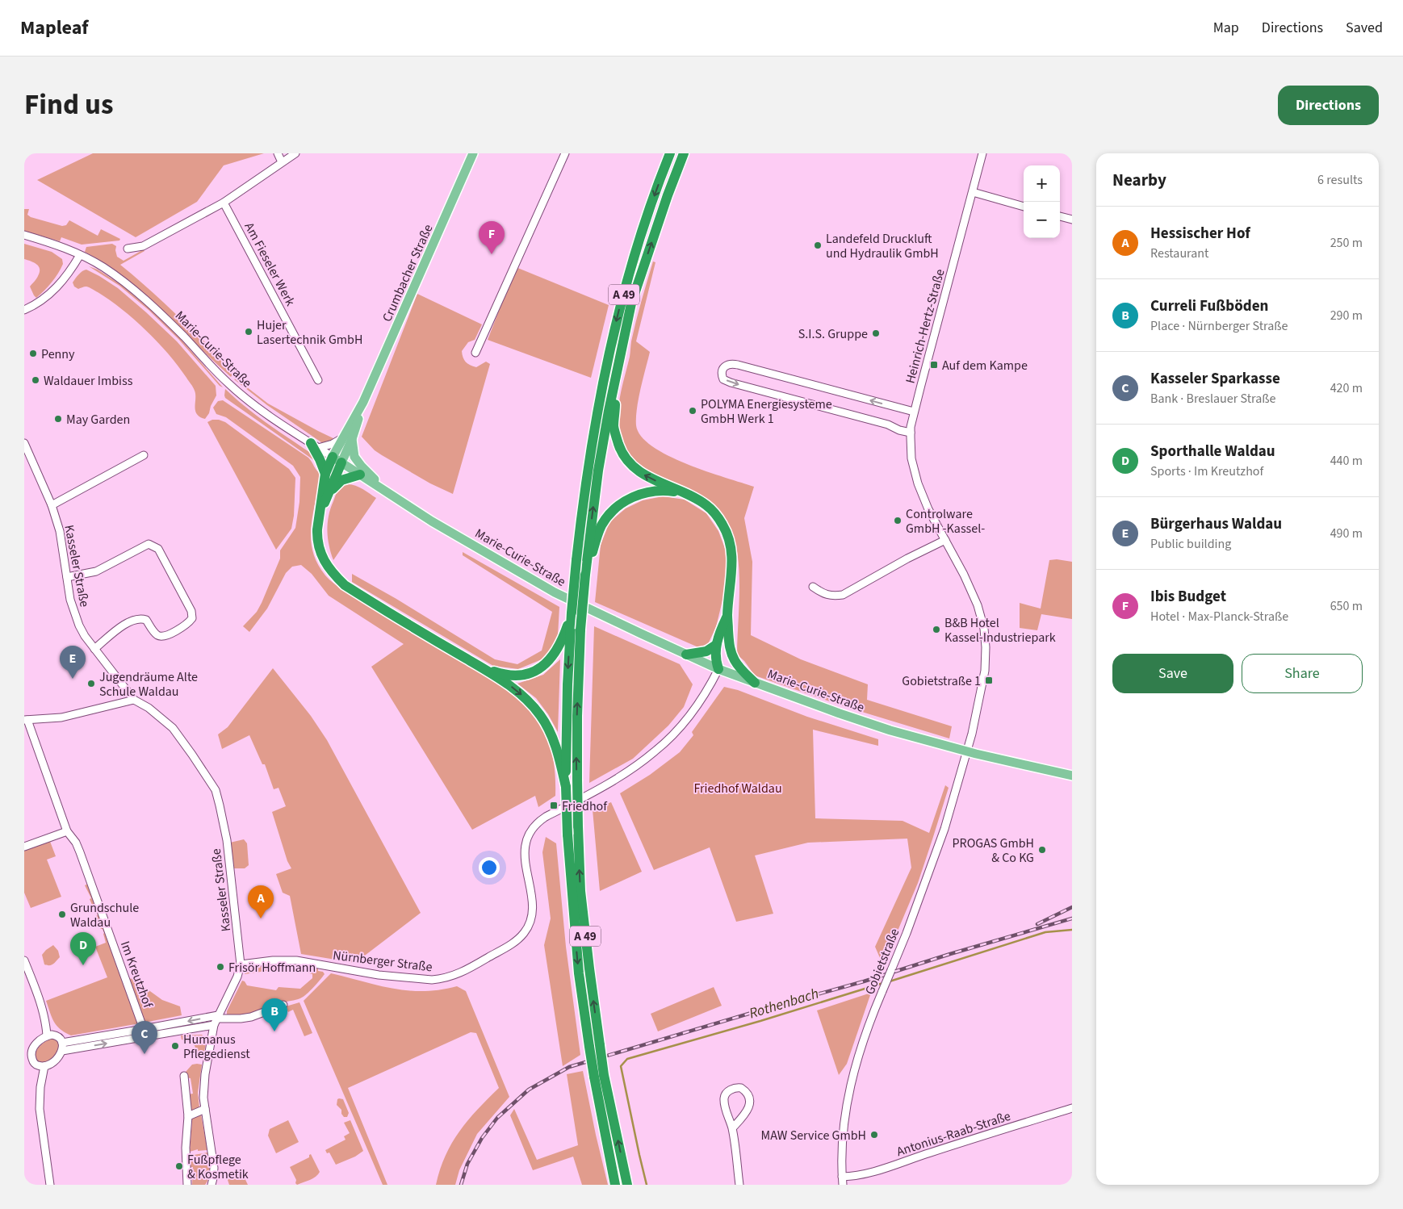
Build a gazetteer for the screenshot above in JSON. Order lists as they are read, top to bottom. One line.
{"streets":{"highway":["A 49"],"main road":["Crumbacher Straße","Marie-Curie-Straße"],"street":["Am Fieseler Werk","Heinrich-Hertz-Straße","Kasseler Straße","Nürnberger Straße","Gobietstraße","Im Kreutzhof","Antonius-Raab-Straße"]},"crossings":[["Crumbacher Straße","Marie-Curie-Straße"],["Heinrich-Hertz-Straße","Marie-Curie-Straße"],["Heinrich-Hertz-Straße","Gobietstraße"],["Marie-Curie-Straße","Nürnberger Straße"],["Marie-Curie-Straße","Gobietstraße"],["Kasseler Straße","Nürnberger Straße"],["Gobietstraße","Antonius-Raab-Straße"]],"water":["Rothenbach"],"parks":["Friedhof Waldau"],"places":{"other":["Landefeld Druckluft und Hydraulik GmbH","Hujer Lasertechnik GmbH","S.I.S. Gruppe","Penny","Waldauer Imbiss","POLYMA Energiesysteme GmbH Werk 1","May Garden","Controlware GmbH -Kassel-","B&B Hotel Kassel-Industriepark","Jugendräume Alte Schule Waldau","PROGAS GmbH & Co KG","Grundschule Waldau","Frisör Hoffmann","Humanus Pflegedienst","MAW Service GmbH","Fußpflege & Kosmetik"],"transit":["Auf dem Kampe","Gobietstraße 1","Friedhof"]},"page":{"header":"Mapleaf","nav":["Map","Directions","Saved"],"title":"Find us","buttons":["Directions",["Save","Share"]],"heading":["Nearby","6 results"],"map_buttons":["+","−"],"list":[{"mark":"A","name":"Hessischer Hof","note":"Restaurant","value":"250 m"},{"mark":"B","name":"Curreli Fußböden","note":"Place · Nürnberger Straße","value":"290 m"},{"mark":"C","name":"Kasseler Sparkasse","note":"Bank · Breslauer Straße","value":"420 m"},{"mark":"D","name":"Sporthalle Waldau","note":"Sports · Im Kreutzhof","value":"440 m"},{"mark":"E","name":"Bürgerhaus Waldau","note":"Public building","value":"490 m"},{"mark":"F","name":"Ibis Budget","note":"Hotel · Max-Planck-Straße","value":"650 m"}],"pins":["F","E","A","D","B","C"]}}
